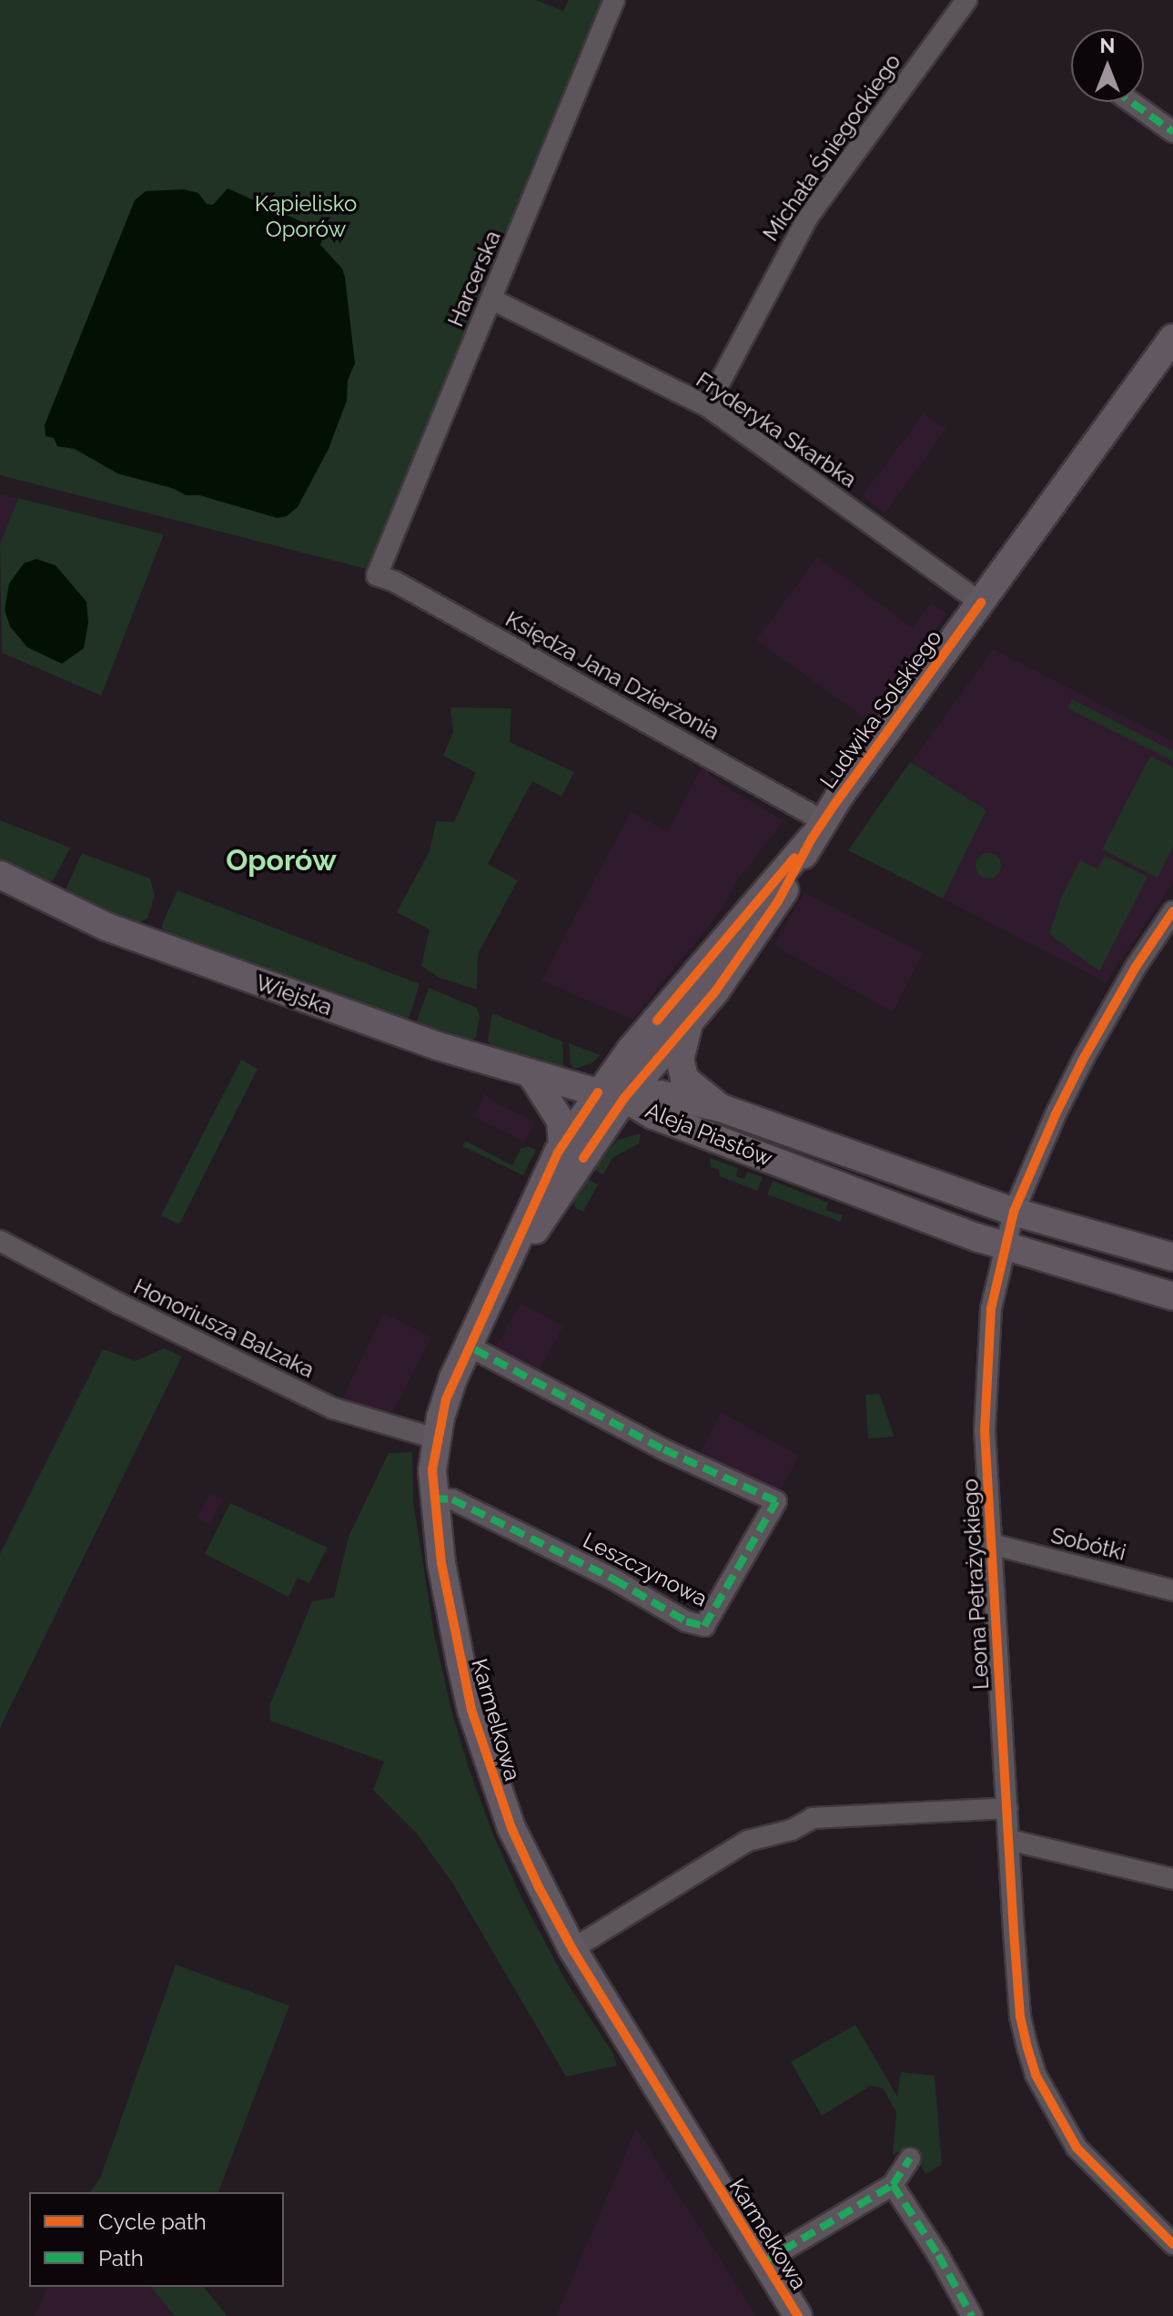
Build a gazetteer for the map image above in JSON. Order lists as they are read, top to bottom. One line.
{"streets":{"street":["Michała Śniegockiego","Harcerska","Fryderyka Skarbka","Księdza Jana Dzierżonia","Ludwika Solskiego","Wiejska","Aleja Piastów","Honoriusza Balzaka","Sobótki","Leszczynowa","Leona Petrażyckiego","Karmelkowa"]},"crossings":[["Michała Śniegockiego","Fryderyka Skarbka"],["Harcerska","Fryderyka Skarbka"],["Harcerska","Księdza Jana Dzierżonia"],["Fryderyka Skarbka","Ludwika Solskiego"],["Księdza Jana Dzierżonia","Ludwika Solskiego"],["Ludwika Solskiego","Wiejska"],["Ludwika Solskiego","Aleja Piastów"],["Ludwika Solskiego","Karmelkowa"],["Wiejska","Aleja Piastów"],["Wiejska","Karmelkowa"],["Aleja Piastów","Leona Petrażyckiego"],["Aleja Piastów","Karmelkowa"],["Honoriusza Balzaka","Karmelkowa"],["Sobótki","Leona Petrażyckiego"],["Leszczynowa","Karmelkowa"]],"districts":["Oporów"],"parks":["Kąpielisko Oporów"],"legend":["Cycle path","Path"],"north":"top"}
